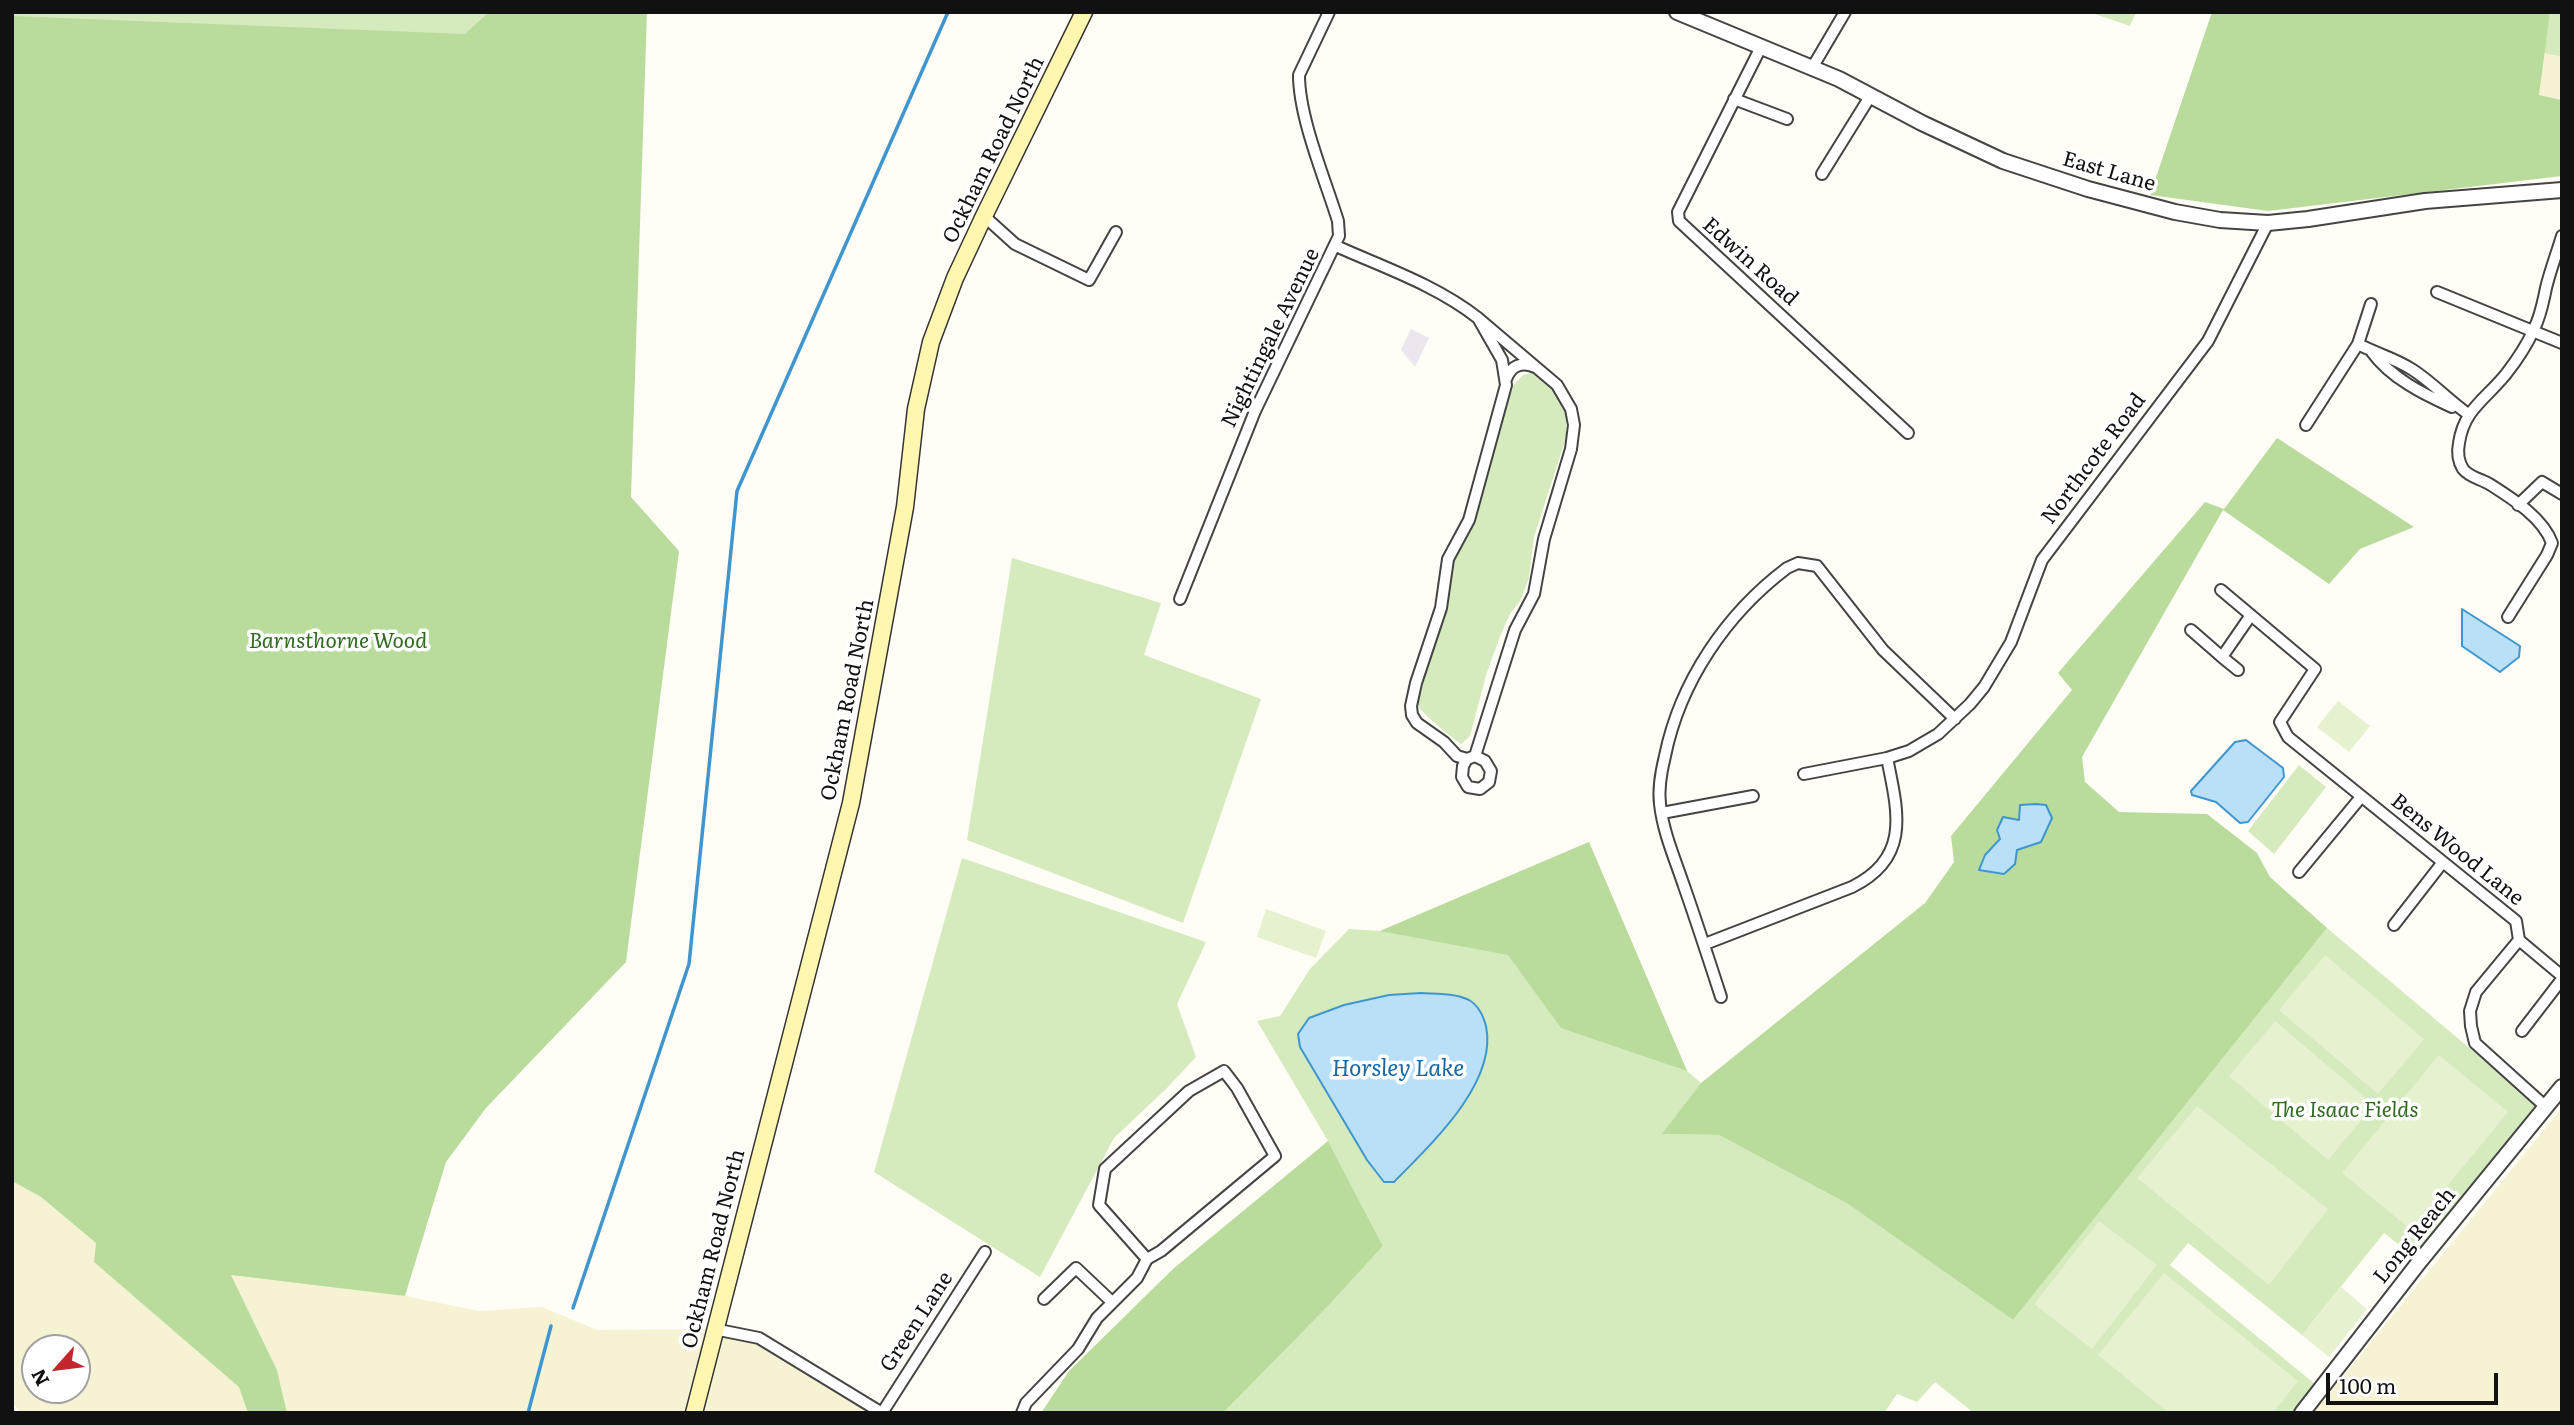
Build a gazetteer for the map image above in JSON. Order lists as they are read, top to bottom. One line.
{"streets":{"main road":["Ockham Road North"],"street":["East Lane","Edwin Road","Nightingale Avenue","Northcote Road","Bens Wood Lane","Long Reach","Green Lane"]},"crossings":[["Ockham Road North","Green Lane"],["East Lane","Edwin Road"],["East Lane","Northcote Road"],["Bens Wood Lane","Long Reach"]],"water":["Horsley Lake"],"parks":["Barnsthorne Wood","The Isaac Fields"],"scale_bar":"100 m","north":"bottom left"}
